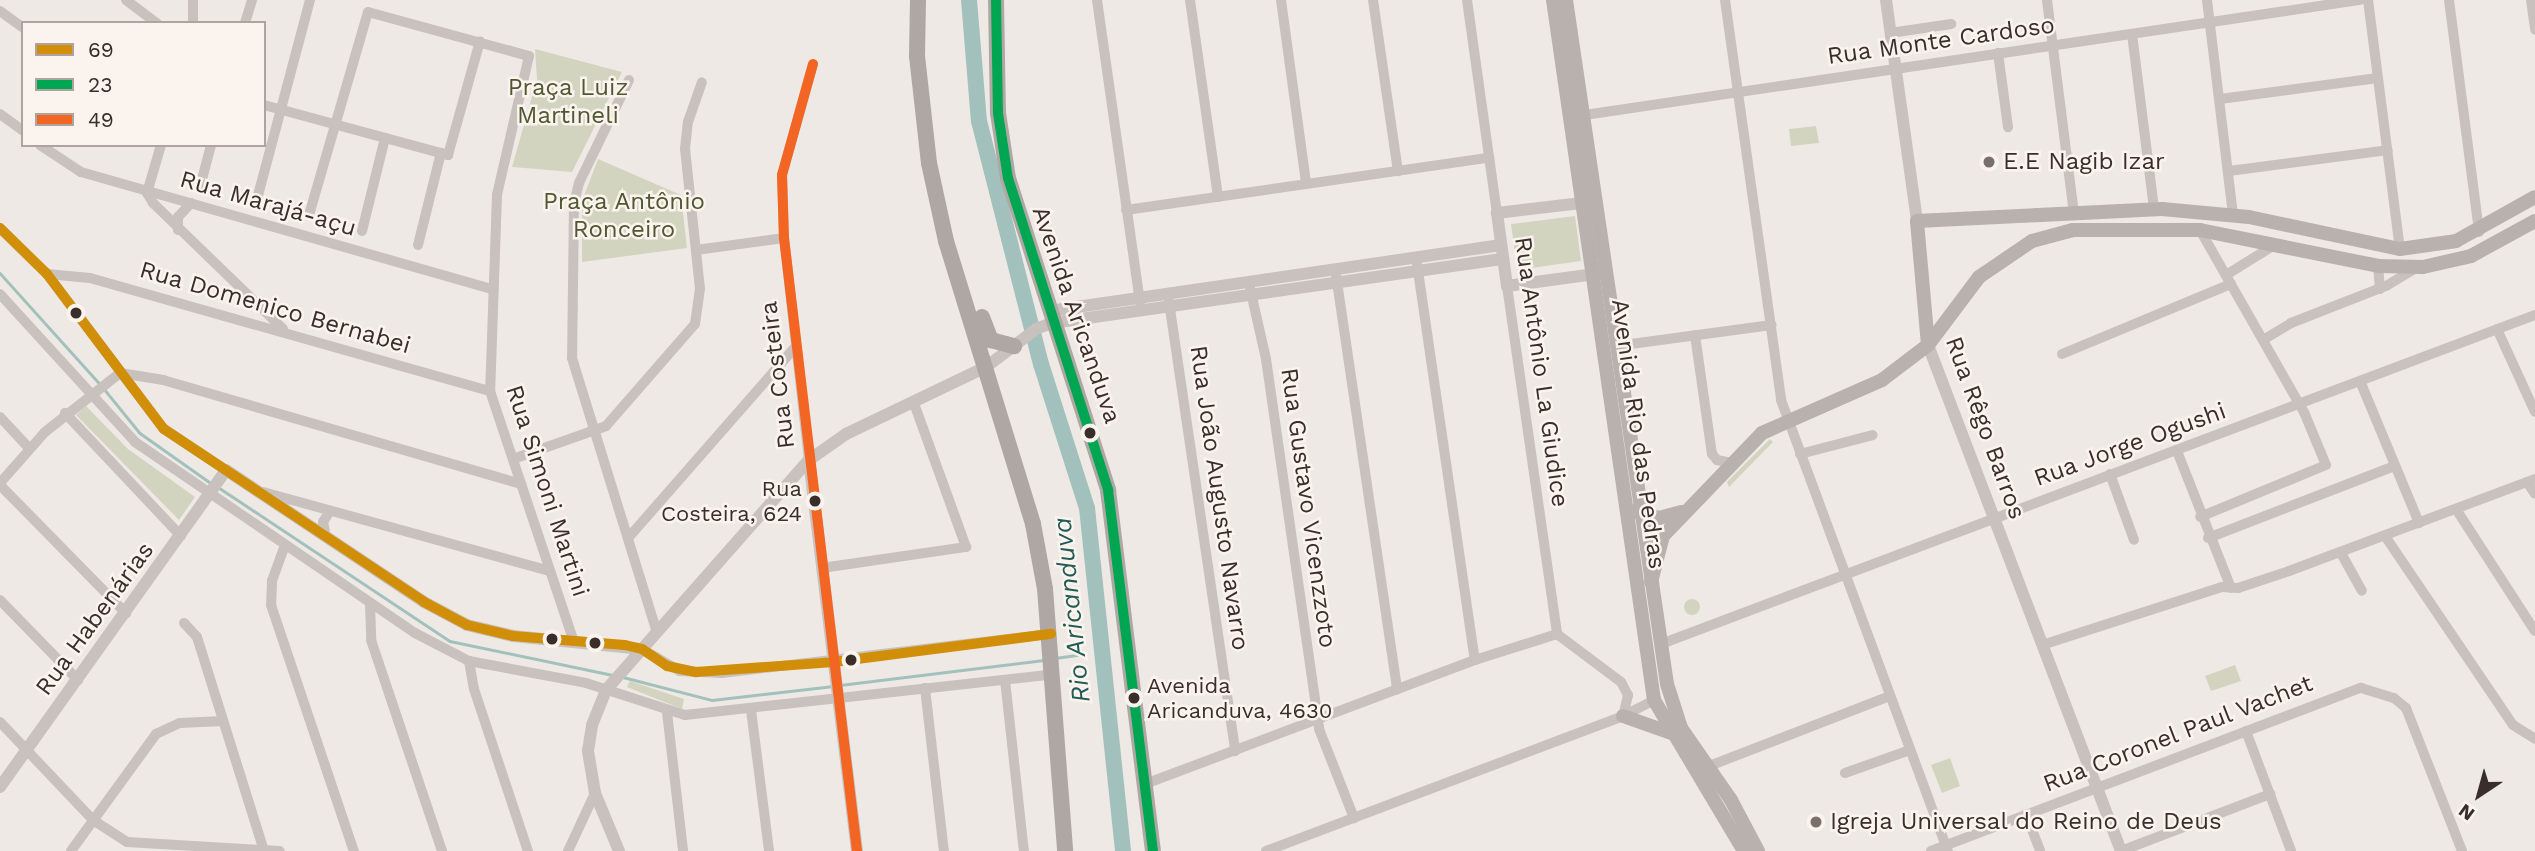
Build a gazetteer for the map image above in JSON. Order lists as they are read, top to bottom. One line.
{"streets":{"highway":["Avenida Aricanduva"],"main road":["Rua Rêgo Barros","Avenida Rio das Pedras"],"street":["Rua Monte Cardoso","Rua Marajá-açu","Rua Domenico Bernabei","Rua Antônio La Giudice","Rua Costeira","Rua Jorge Ogushi","Rua Simoni Martini","Rua João Augusto Navarro","Rua Gustavo Vicenzzoto","Rua Habenárias","Rua Coronel Paul Vachet"]},"crossings":[["Rua Monte Cardoso","Rua Rêgo Barros"],["Rua Monte Cardoso","Avenida Rio das Pedras"],["Rua Marajá-açu","Rua Simoni Martini"],["Rua Domenico Bernabei","Rua Simoni Martini"],["Rua Rêgo Barros","Rua Jorge Ogushi"],["Rua Rêgo Barros","Rua Coronel Paul Vachet"],["Avenida Rio das Pedras","Rua Jorge Ogushi"]],"water":["Rio Aricanduva"],"parks":["Praça Luiz Martineli","Praça Antônio Ronceiro"],"places":["E.E Nagib Izar","Rua Costeira, 624","Avenida Aricanduva, 4630","Igreja Universal do Reino de Deus"],"lines":["transit line 23","transit line 49","transit line 69"],"legend":["69","23","49"],"north":"bottom left"}
